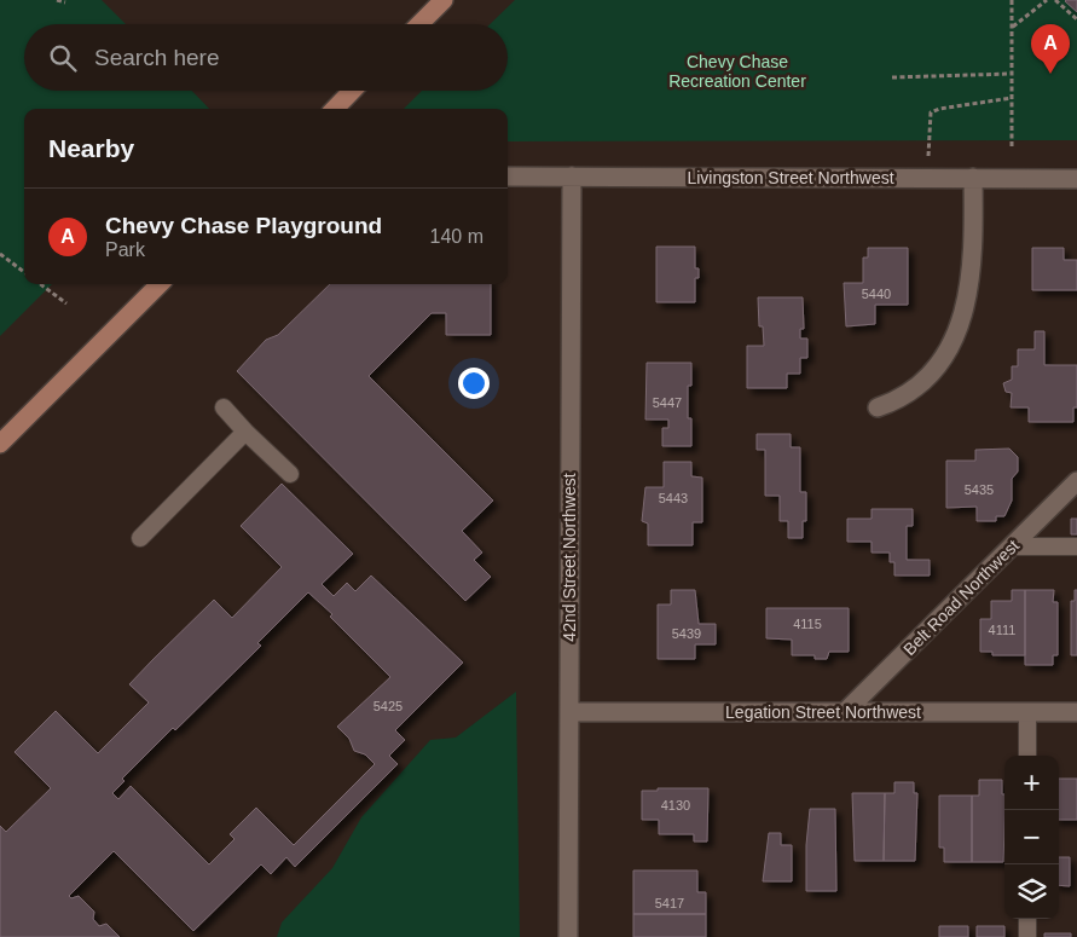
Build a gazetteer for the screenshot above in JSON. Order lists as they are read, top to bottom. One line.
{"streets":{"street":["Livingston Street Northwest","42nd Street Northwest","Belt Road Northwest","Legation Street Northwest"]},"crossings":[["Livingston Street Northwest","42nd Street Northwest"],["42nd Street Northwest","Legation Street Northwest"],["Belt Road Northwest","Legation Street Northwest"]],"parks":["Chevy Chase Recreation Center"],"house_numbers":["5440","5447","5435","5443","4115","4111","5439","5425","4130","5417"],"page":{"pins":"A","search":"Search here","heading":"Nearby","list":[{"mark":"A","name":"Chevy Chase Playground","note":"Park","value":"140 m"}],"map_buttons":["+","−"]}}
